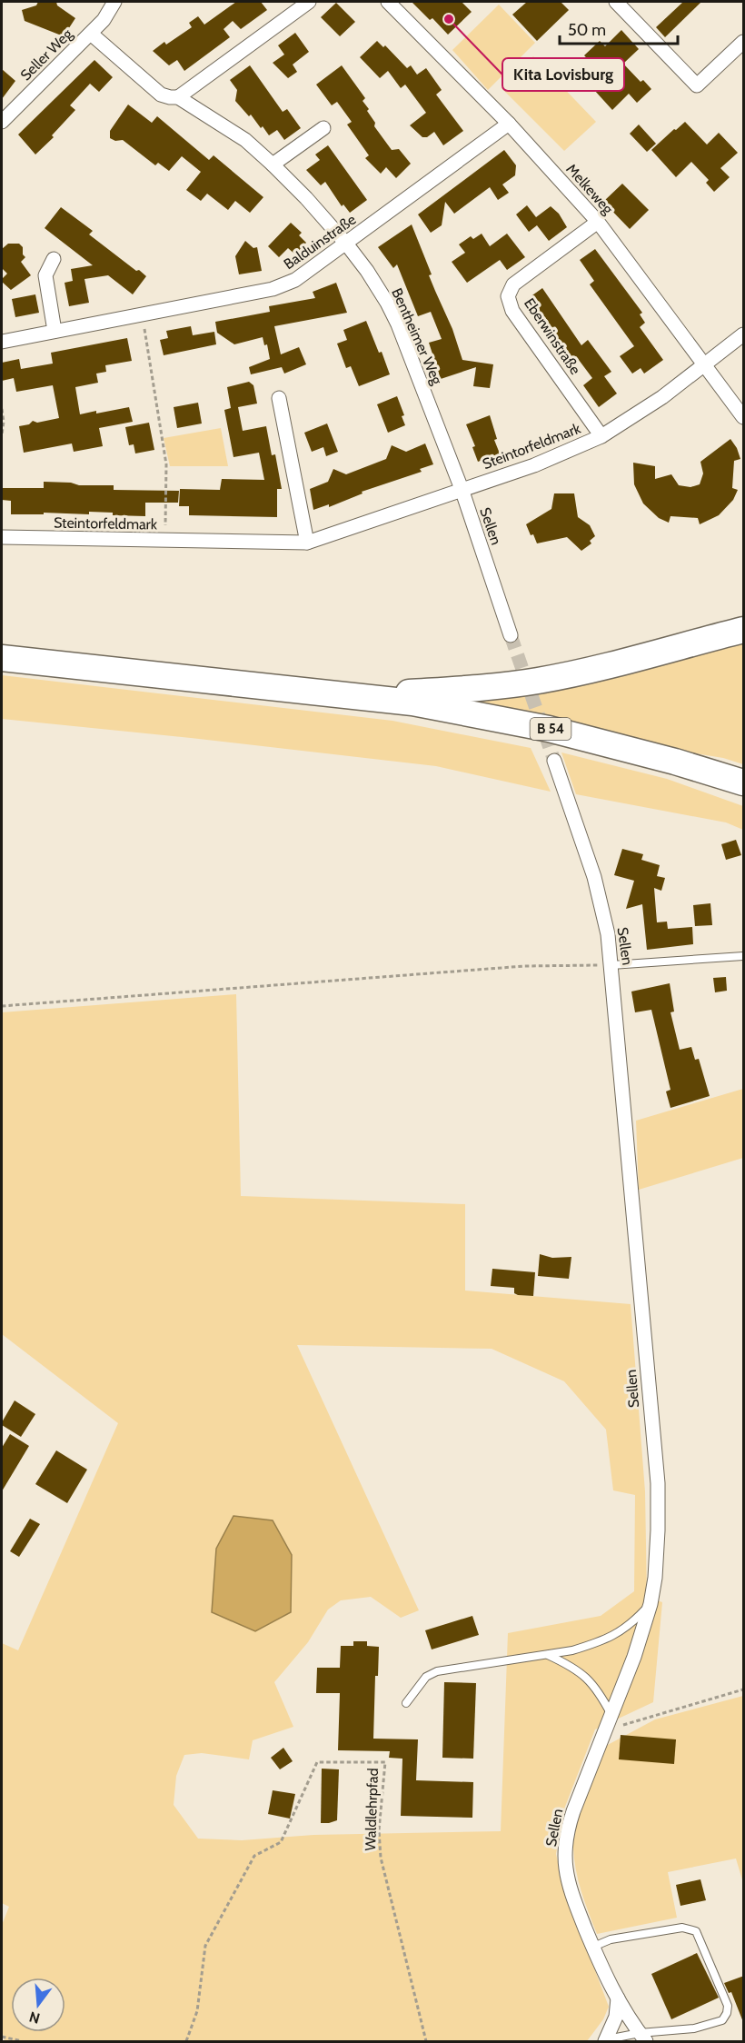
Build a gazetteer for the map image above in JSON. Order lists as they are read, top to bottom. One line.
{"streets":{"highway":["B 54"],"street":["Seller Weg","Melkeweg","Balduinstraße","Bentheimer Weg","Eberwinstraße","Steintorfeldmark","Sellen"],"path":["Waldlehrpfad"]},"crossings":[["Seller Weg","Bentheimer Weg"],["Melkeweg","Balduinstraße"],["Melkeweg","Eberwinstraße"],["Melkeweg","Steintorfeldmark"],["Balduinstraße","Bentheimer Weg"],["Bentheimer Weg","Steintorfeldmark"],["Bentheimer Weg","Sellen"],["Eberwinstraße","Steintorfeldmark"],["Steintorfeldmark","Sellen"]],"places":["Kita Lovisburg"],"scale_bar":"50 m","north":"bottom"}
